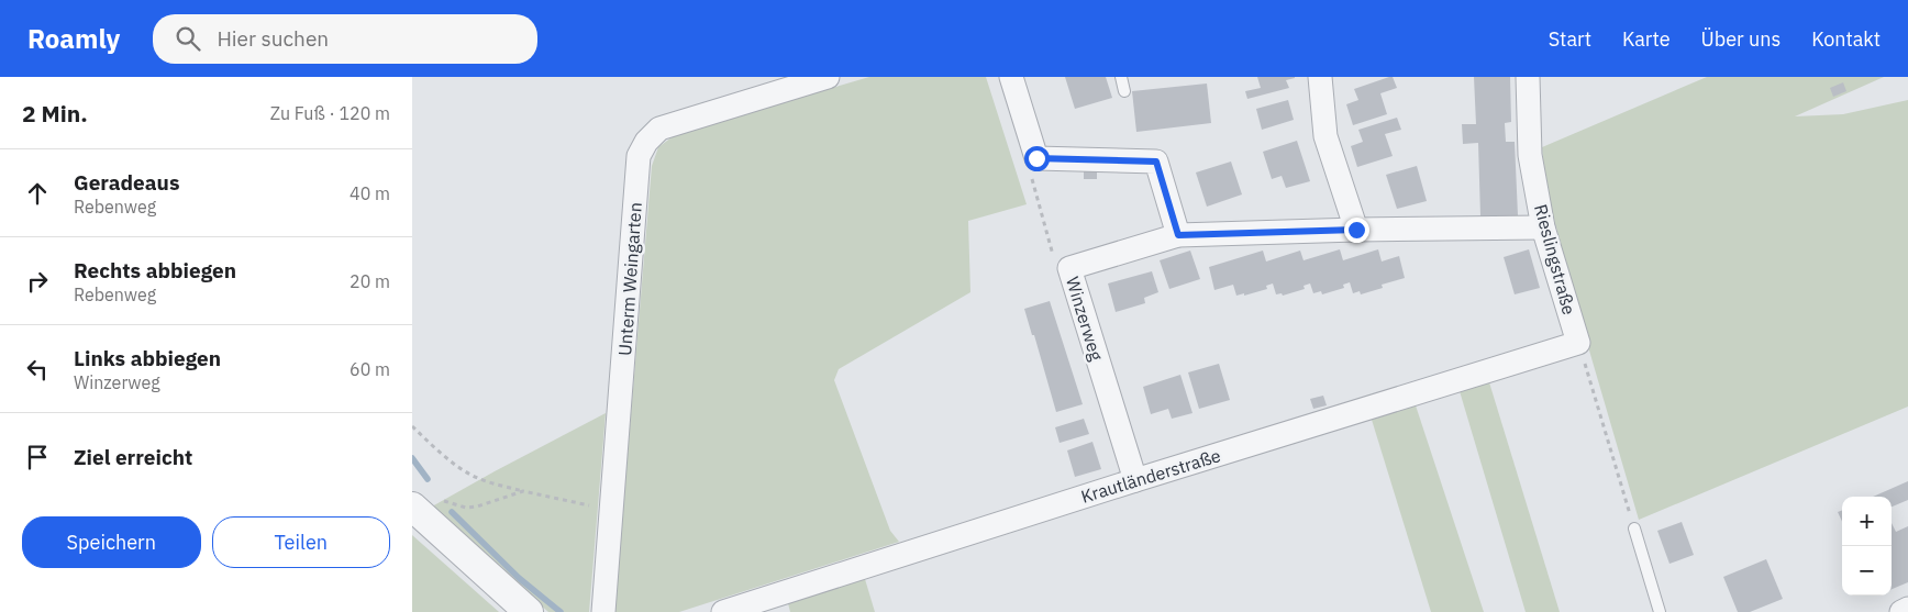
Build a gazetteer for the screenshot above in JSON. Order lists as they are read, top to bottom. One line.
{"streets":{"street":["Rieslingstraße","Unterm Weingarten","Winzerweg","Krautländerstraße"]},"crossings":[["Rieslingstraße","Winzerweg"],["Rieslingstraße","Krautländerstraße"],["Winzerweg","Krautländerstraße"]],"page":{"header":"Roamly","search":"Hier suchen","nav":["Start","Karte","Über uns","Kontakt"],"heading":["2 Min.","Zu Fuß · 120 m"],"list":[["Geradeaus","Rebenweg","40 m"],["Rechts abbiegen","Rebenweg","20 m"],["Links abbiegen","Winzerweg","60 m"],"Ziel erreicht"],"map_buttons":["+","−"],"buttons":["Speichern","Teilen"]}}
